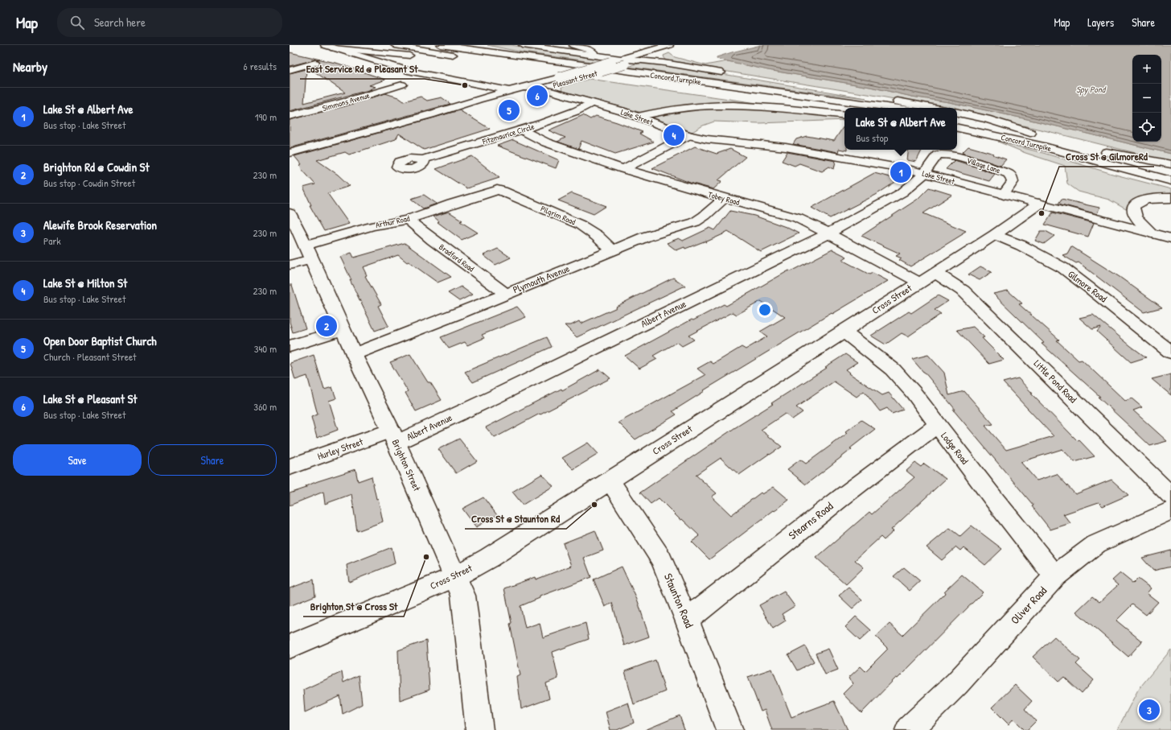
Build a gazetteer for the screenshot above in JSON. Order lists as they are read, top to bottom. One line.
{"streets":{"main road":["Concord Turnpike","Pleasant Street","Simmons Avenue","Lake Street","Fitzmaurice Circle","Village Lane","Tobey Road","Pilgrim Road","Arthur Road","Bradford Road","Plymouth Avenue","Gilmore Road","Cross Street","Albert Avenue","Little Pond Road","Lodge Road","Hurley Street","Brighton Street","Stearns Road","Staunton Road","Oliver Road"]},"crossings":[["Pleasant Street","Lake Street"],["Lake Street","Fitzmaurice Circle"],["Lake Street","Village Lane"],["Lake Street","Cross Street"],["Lake Street","Albert Avenue"],["Fitzmaurice Circle","Tobey Road"],["Village Lane","Albert Avenue"],["Tobey Road","Plymouth Avenue"],["Tobey Road","Cross Street"],["Tobey Road","Albert Avenue"],["Pilgrim Road","Arthur Road"],["Pilgrim Road","Plymouth Avenue"],["Arthur Road","Bradford Road"],["Arthur Road","Brighton Street"],["Bradford Road","Plymouth Avenue"],["Plymouth Avenue","Brighton Street"],["Gilmore Road","Cross Street"],["Cross Street","Little Pond Road"],["Cross Street","Lodge Road"],["Cross Street","Brighton Street"],["Cross Street","Staunton Road"],["Albert Avenue","Hurley Street"],["Albert Avenue","Brighton Street"],["Lodge Road","Stearns Road"],["Lodge Road","Oliver Road"],["Hurley Street","Brighton Street"],["Stearns Road","Staunton Road"]],"water":["Spy Pond"],"places":["East Service Rd @ Pleasant St","Cross St @ GilmoreRd","Cross St @ Staunton Rd","Brighton St @ Cross St"],"page":{"header":"Map","search":"Search here","nav":["Map","Layers","Share"],"heading":["Nearby","6 results"],"map_buttons":["+","−"],"pins":["6","5","4","1","2","3"],"list":[{"mark":"1","name":"Lake St @ Albert Ave","note":"Bus stop · Lake Street","value":"190 m"},{"mark":"2","name":"Brighton Rd @ Cowdin St","note":"Bus stop · Cowdin Street","value":"230 m"},{"mark":"3","name":"Alewife Brook Reservation","note":"Park","value":"230 m"},{"mark":"4","name":"Lake St @ Milton St","note":"Bus stop · Lake Street","value":"230 m"},{"mark":"5","name":"Open Door Baptist Church","note":"Church · Pleasant Street","value":"340 m"},{"mark":"6","name":"Lake St @ Pleasant St","note":"Bus stop · Lake Street","value":"360 m"}],"popup":["Lake St @ Albert Ave","Bus stop"],"buttons":["Save","Share"]}}
